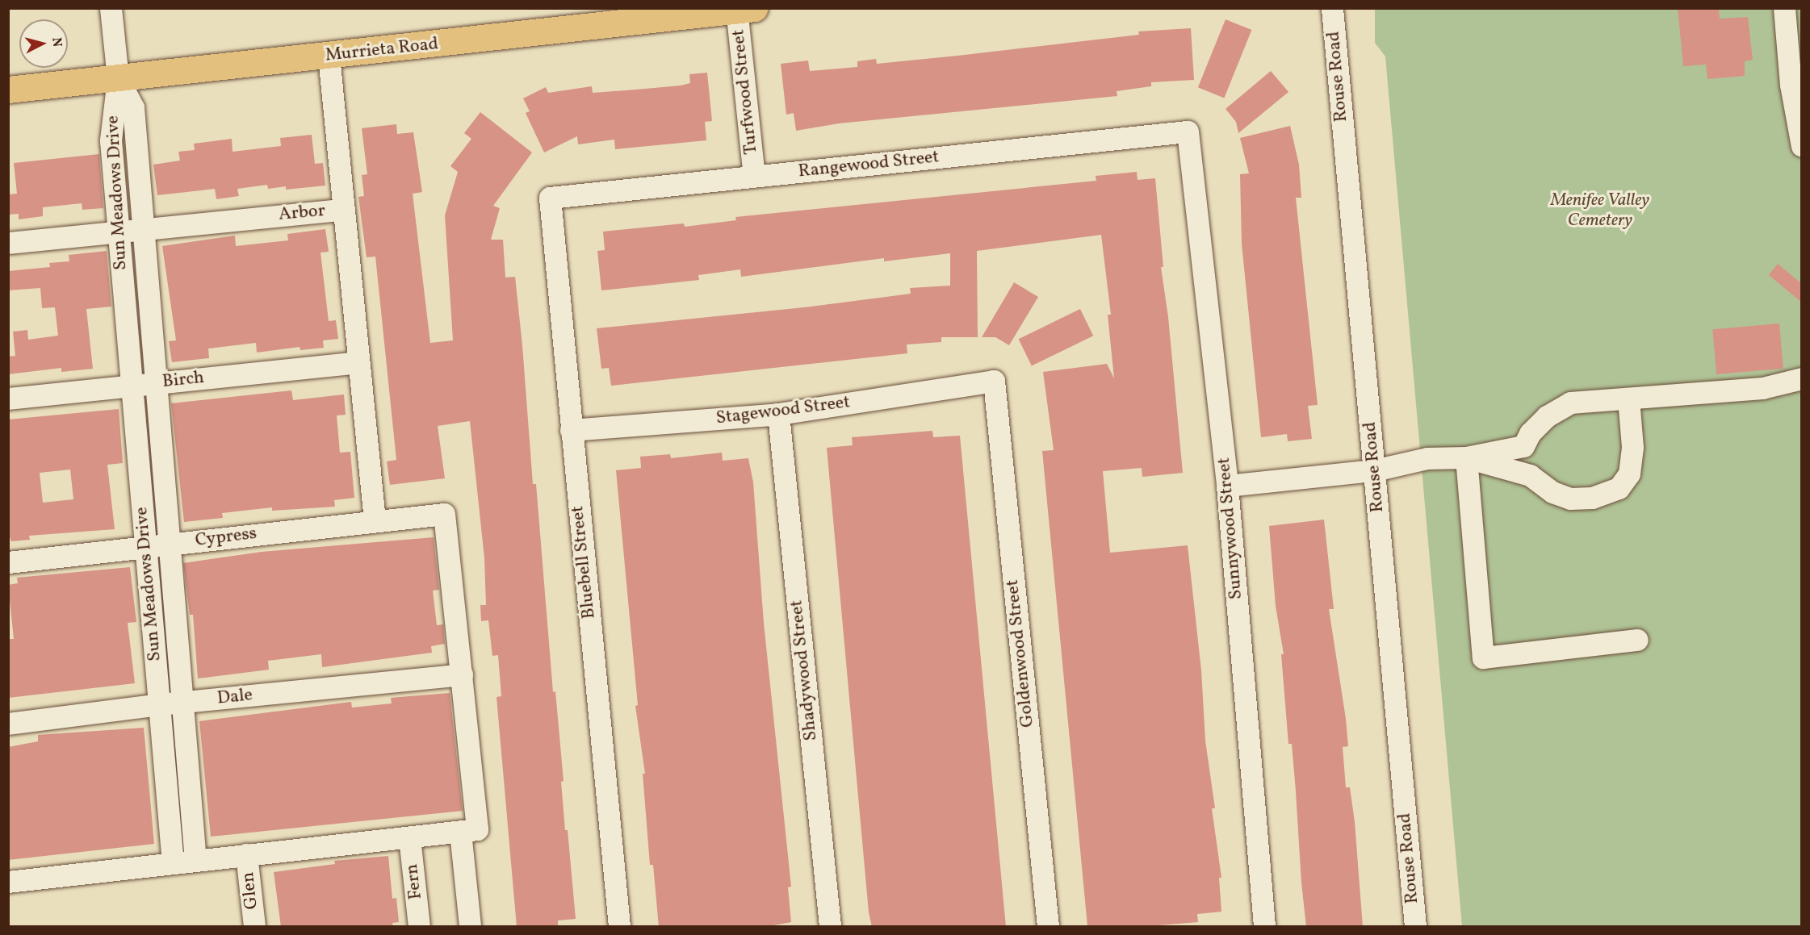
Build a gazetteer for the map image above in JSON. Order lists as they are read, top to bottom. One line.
{"streets":{"main road":["Murrieta Road"],"street":["Rouse Road","Turfwood Street","Rangewood Street","Sun Meadows Drive","Arbor","Birch","Stagewood Street","Sunnywood Street","Cypress","Bluebell Street","Goldenwood Street","Shadywood Street","Dale","Fern","Glen"]},"crossings":[["Murrieta Road","Turfwood Street"],["Murrieta Road","Sun Meadows Drive"],["Turfwood Street","Rangewood Street"],["Rangewood Street","Sunnywood Street"],["Rangewood Street","Bluebell Street"],["Sun Meadows Drive","Arbor"],["Sun Meadows Drive","Birch"],["Sun Meadows Drive","Cypress"],["Sun Meadows Drive","Dale"],["Arbor","Birch"],["Arbor","Cypress"],["Stagewood Street","Bluebell Street"],["Stagewood Street","Goldenwood Street"],["Stagewood Street","Shadywood Street"],["Cypress","Dale"]],"parks":["Menifee Valley Cemetery"],"north":"right"}
